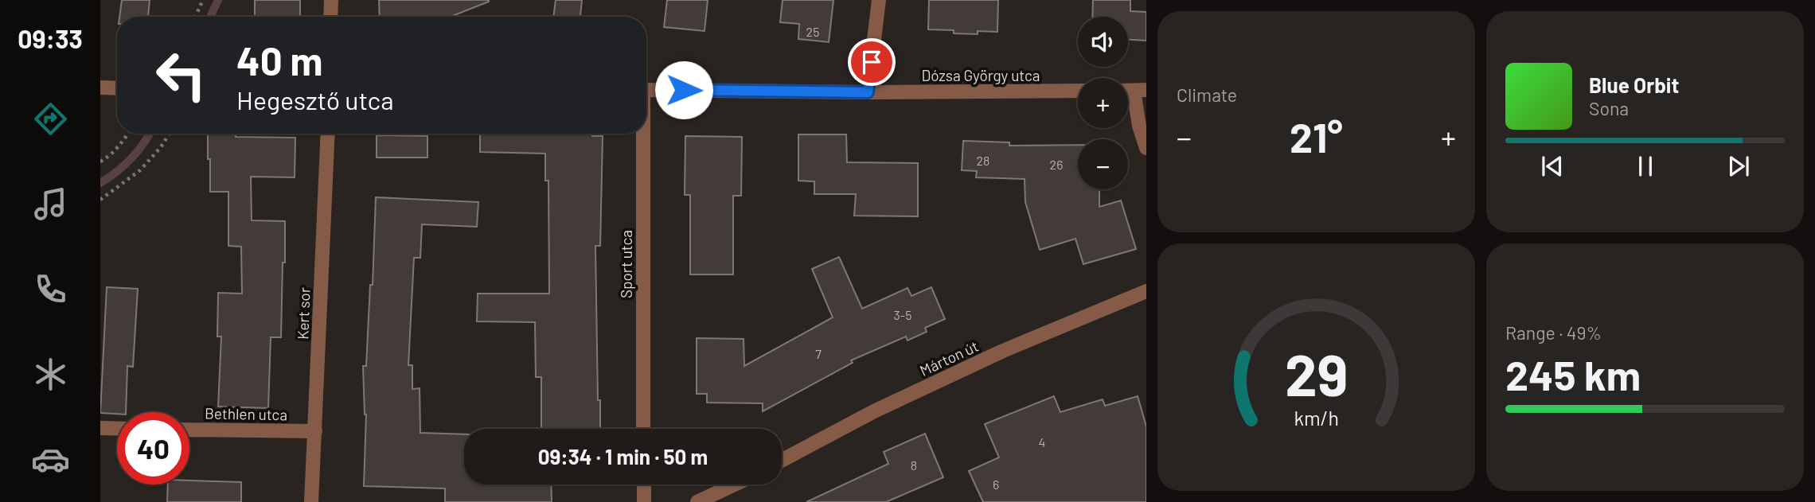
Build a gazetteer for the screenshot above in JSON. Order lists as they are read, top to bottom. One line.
{"streets":{"street":["Dózsa György utca","Sport utca","Kert sor","Márton út","Bethlen utca"]},"crossings":[["Kert sor","Bethlen utca"]],"house_numbers":["25","28","26","3-5","7","4","8","6"],"page":{"tabs":"09:33","tile":["Climate",["Range · 49%","245 km"]],"map_buttons":["+","−"],"turn":["40 m","Hegesztő utca"],"song":["Blue Orbit","Sona"],"heat":["−","21°","+"],"limit":"40","trip":"09:34 · 1 min · 50 m","gauge":["29","km/h"]}}
